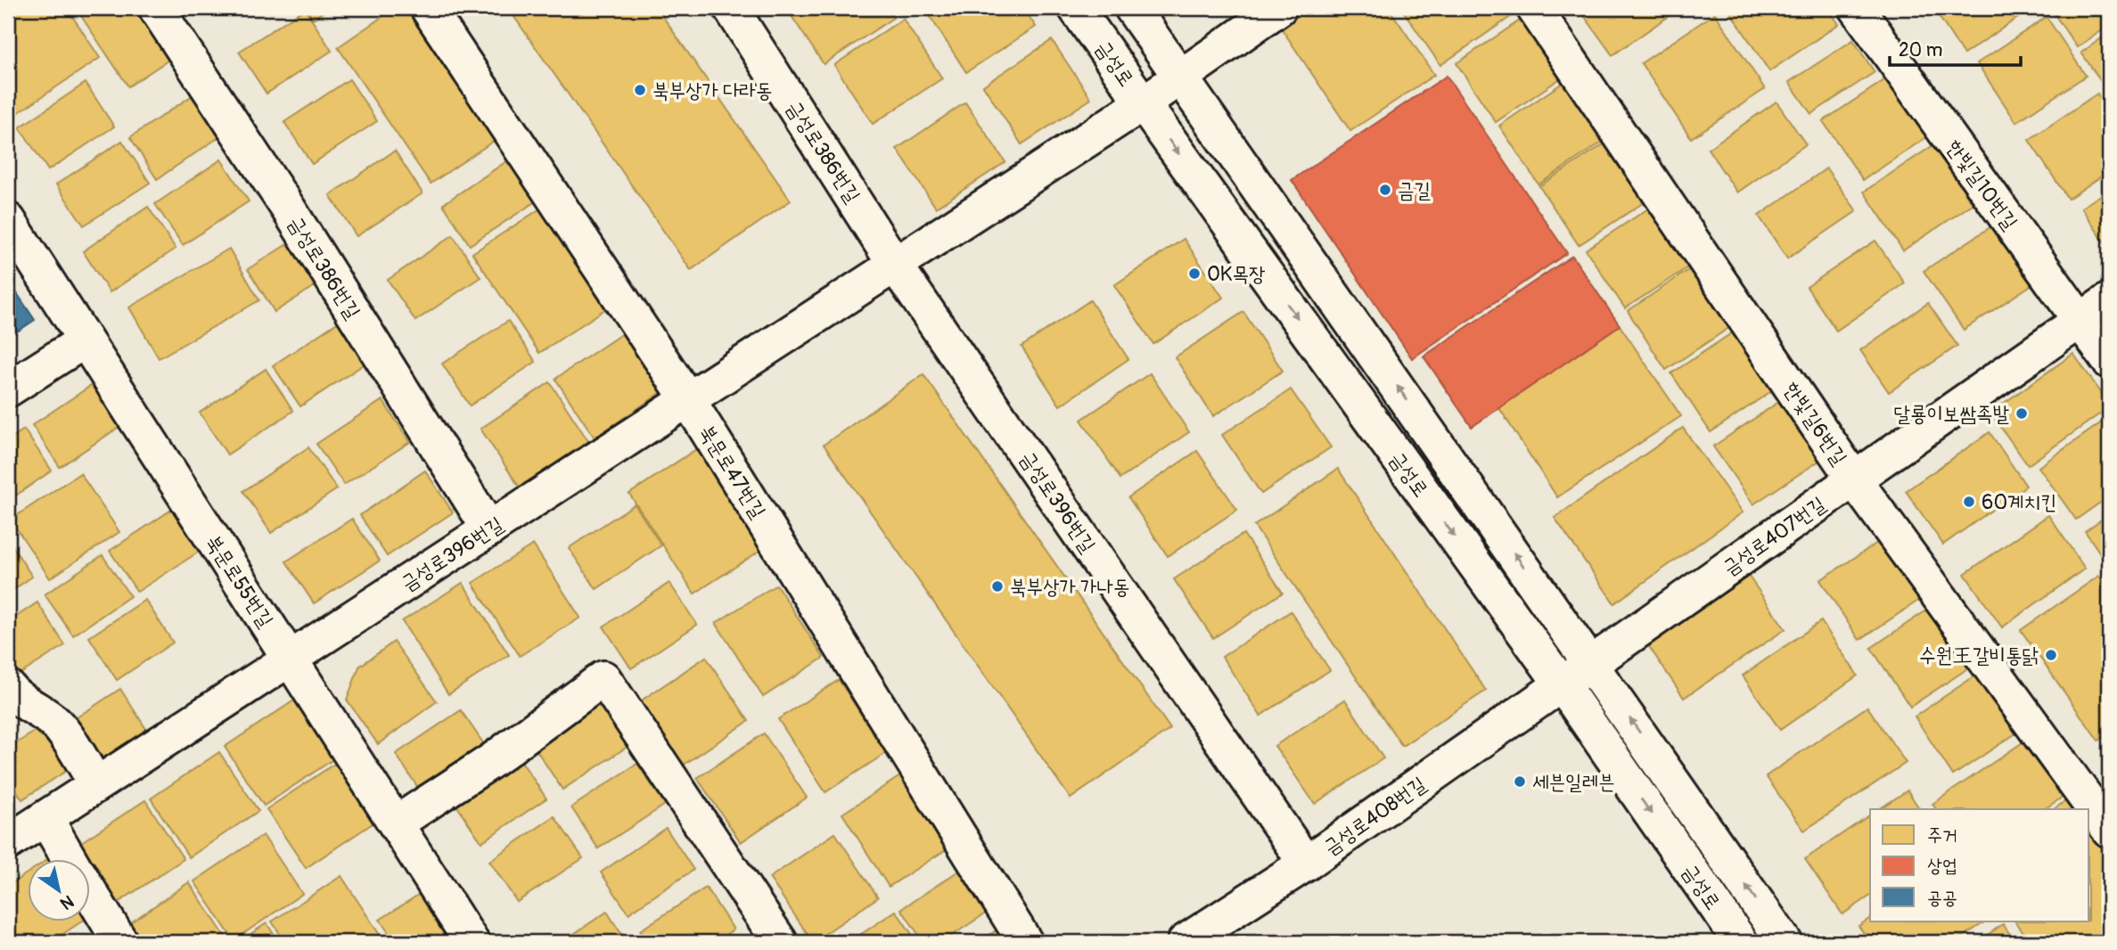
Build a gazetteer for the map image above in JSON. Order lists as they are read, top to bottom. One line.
{"streets":{"street":["금성로","금성로386번길","한빛길10번길","한빛길6번길","북문로47번길","금성로396번길","금성로407번길","북문로55번길","금성로408번길"]},"crossings":[["금성로","금성로396번길"],["금성로","금성로407번길"],["금성로","금성로408번길"],["금성로386번길","금성로396번길"],["한빛길10번길","금성로407번길"],["한빛길6번길","금성로407번길"],["북문로47번길","금성로396번길"],["금성로396번길","북문로55번길"],["금성로396번길","금성로408번길"],["금성로407번길","금성로408번길"]],"places":["북부상가 다라동","금길","OK목장","달룡이보쌈족발","60계치킨","북부상가 가나동","수원王갈비통닭","세븐일레븐"],"legend":["주거","상업","공공"],"scale_bar":"20 m","north":"bottom right"}
